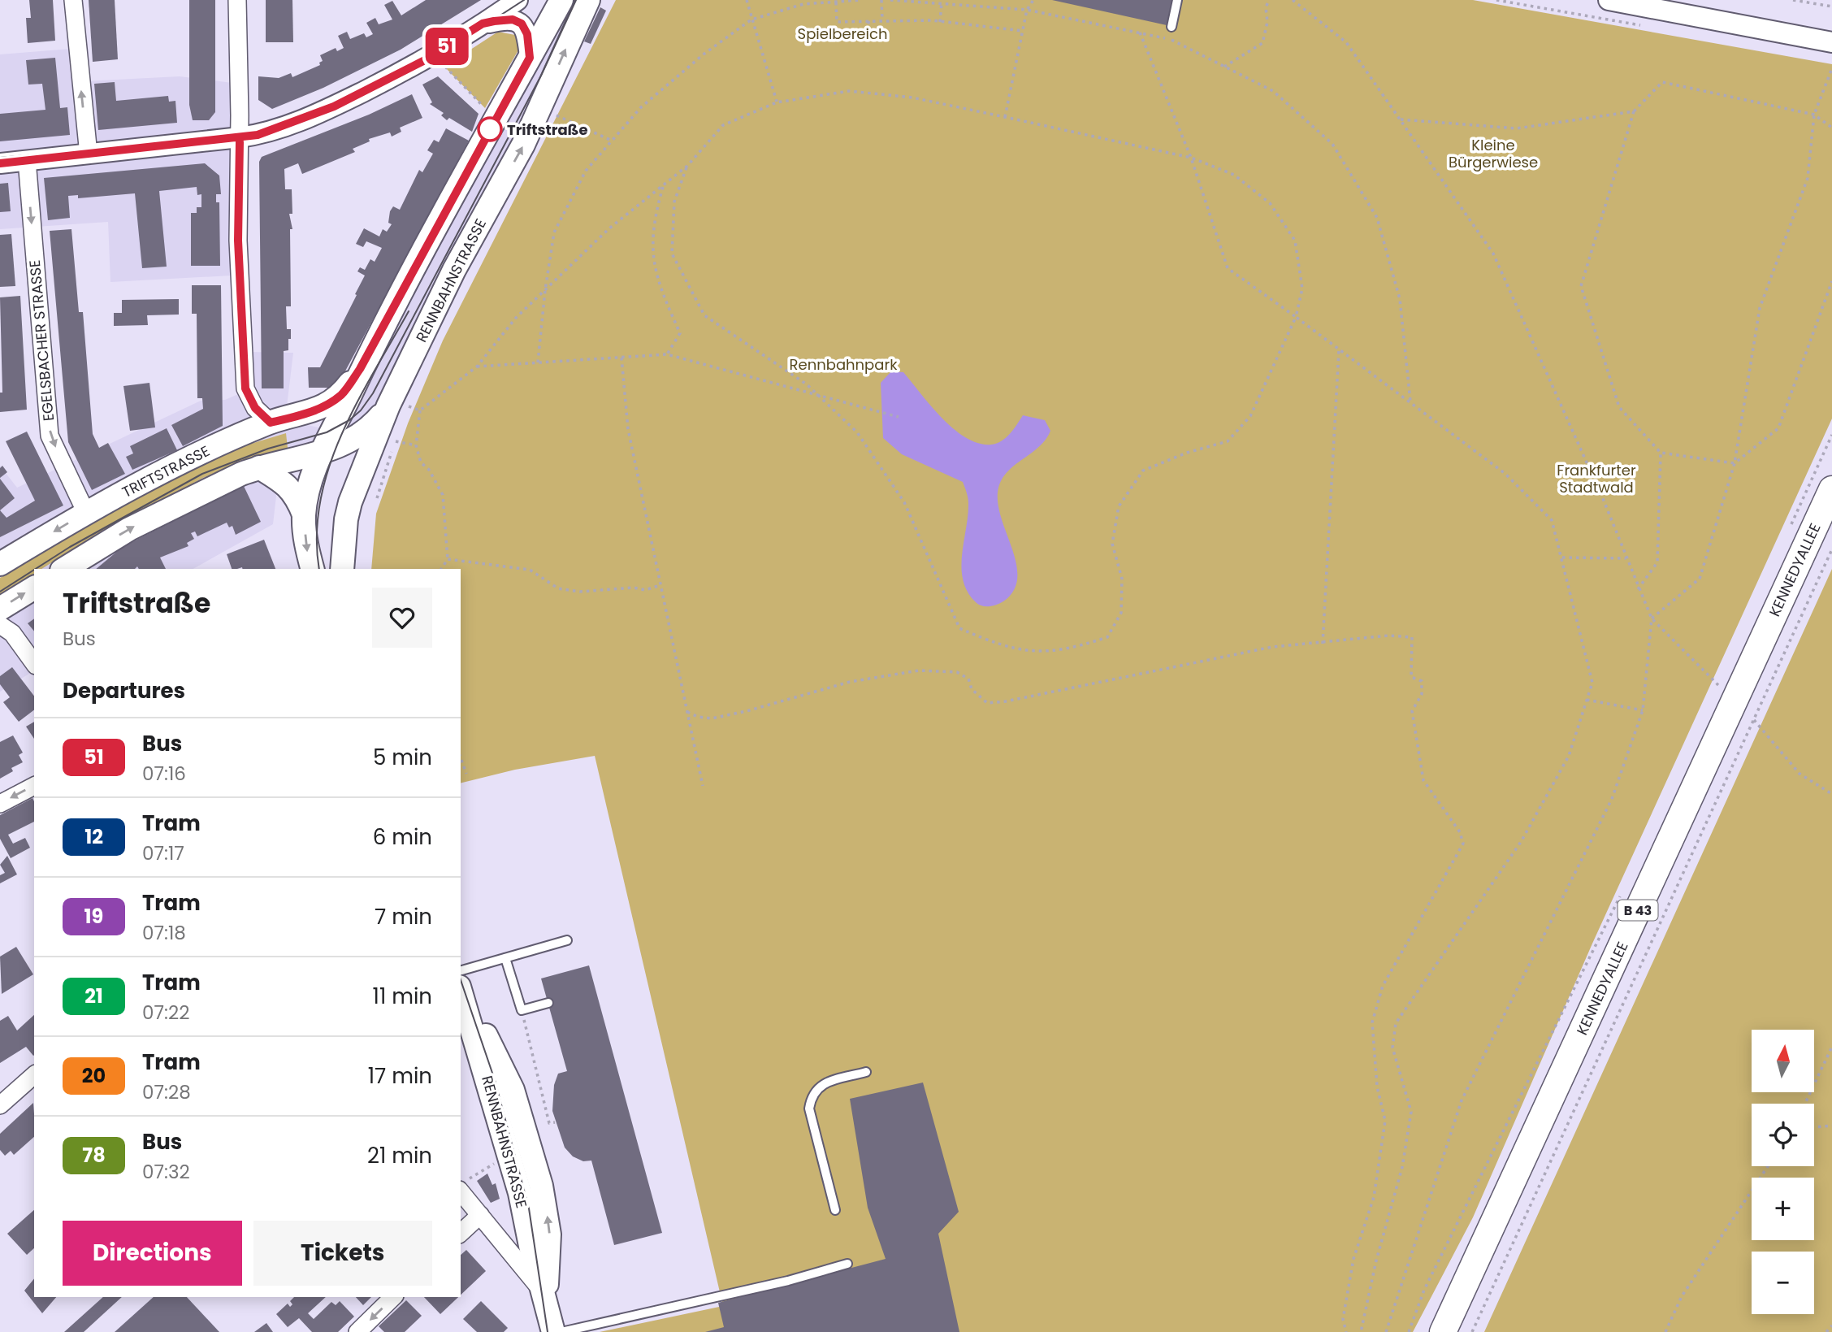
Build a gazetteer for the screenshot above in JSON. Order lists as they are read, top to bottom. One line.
{"streets":{"main road":["RENNBAHNSTRASSE","TRIFTSTRASSE","KENNEDYALLEE","B 43"],"street":["EGELSBACHER STRASSE"]},"crossings":[["EGELSBACHER STRASSE","TRIFTSTRASSE"]],"one_way":["EGELSBACHER STRASSE"],"parks":["Spielbereich","Kleine Bürgerwiese","Rennbahnpark","Frankfurter Stadtwald"],"places":["Triftstraße"],"lines":["bus line 51"],"north":"top","page":{"on_map":"51","heading":[["Triftstraße","Bus"],"Departures"],"list":[{"mark":"51","name":"Bus","note":"07:16","value":"5 min"},{"mark":"12","name":"Tram","note":"07:17","value":"6 min"},{"mark":"19","name":"Tram","note":"07:18","value":"7 min"},{"mark":"21","name":"Tram","note":"07:22","value":"11 min"},{"mark":"20","name":"Tram","note":"07:28","value":"17 min"},{"mark":"78","name":"Bus","note":"07:32","value":"21 min"}],"map_buttons":["+","−"],"buttons":["Directions","Tickets"]}}
